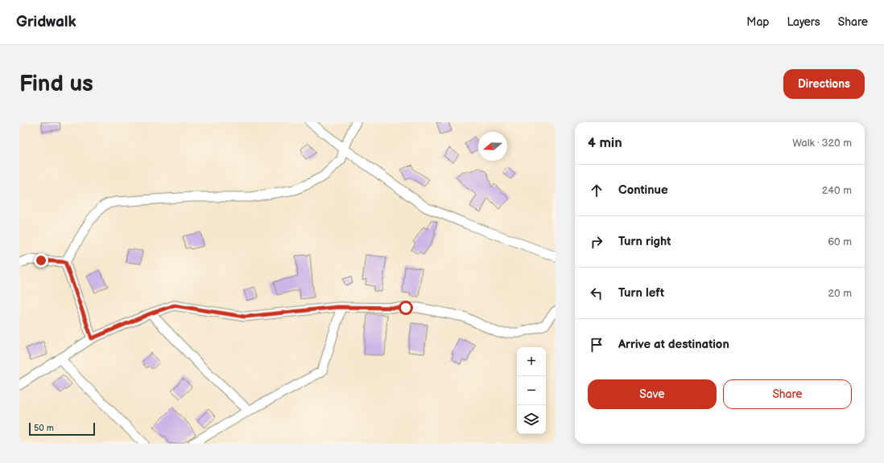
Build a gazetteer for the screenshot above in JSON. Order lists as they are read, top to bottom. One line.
{"scale_bar":"50 m","north":"left","page":{"header":"Gridwalk","nav":["Map","Layers","Share"],"buttons":["Directions",["Save","Share"]],"title":"Find us","heading":["4 min","Walk · 320 m"],"list":[["Continue","240 m"],["Turn right","60 m"],["Turn left","20 m"],"Arrive at destination"],"map_buttons":["+","−"],"scale":"50 m"}}
